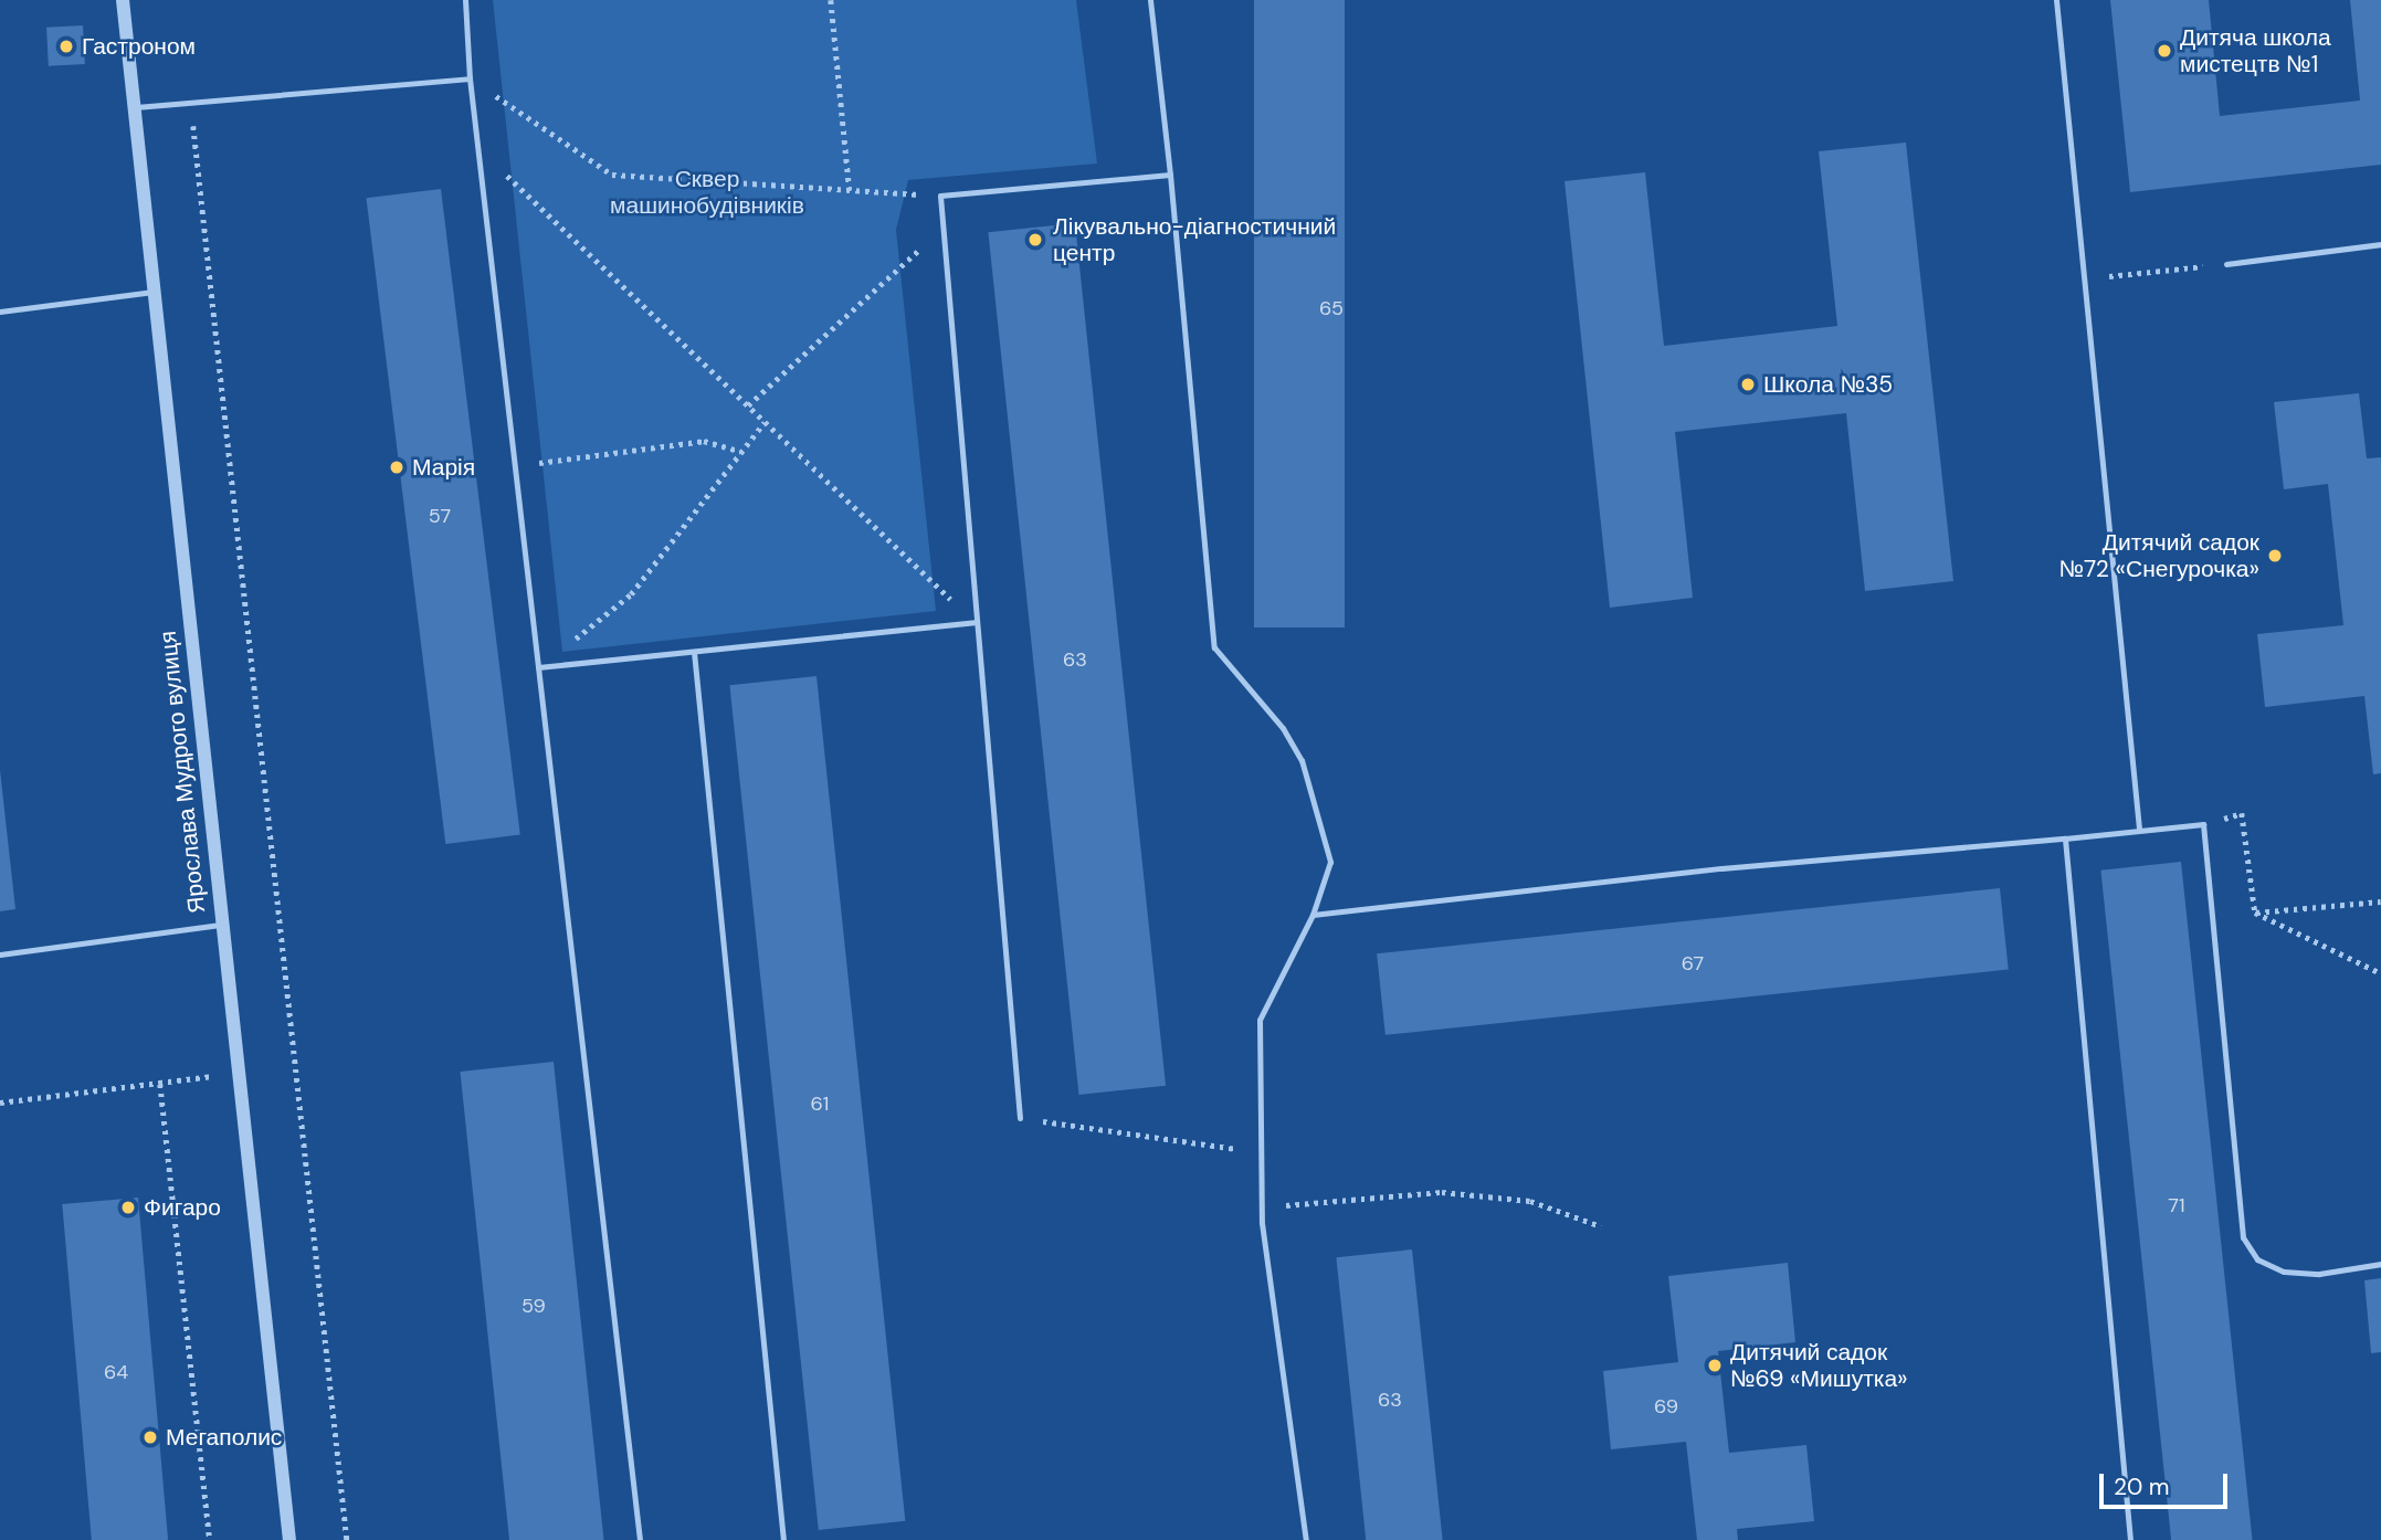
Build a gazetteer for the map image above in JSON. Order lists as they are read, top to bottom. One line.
{"streets":{"street":["Ярослава Мудрого вулиця"]},"parks":["Сквер машинобудівників"],"places":["Гастроном","Дитяча школа мистецтв №1","Лікувально-діагностичний центр","Школа №35","Марія","Дитячий садок №72 «Снегурочка»","Фигаро","Дитячий садок №69 «Мишутка»","Мегаполис"],"house_numbers":["65","57","63","67","61","71","59","64","63","69"],"scale_bar":"20 m"}
